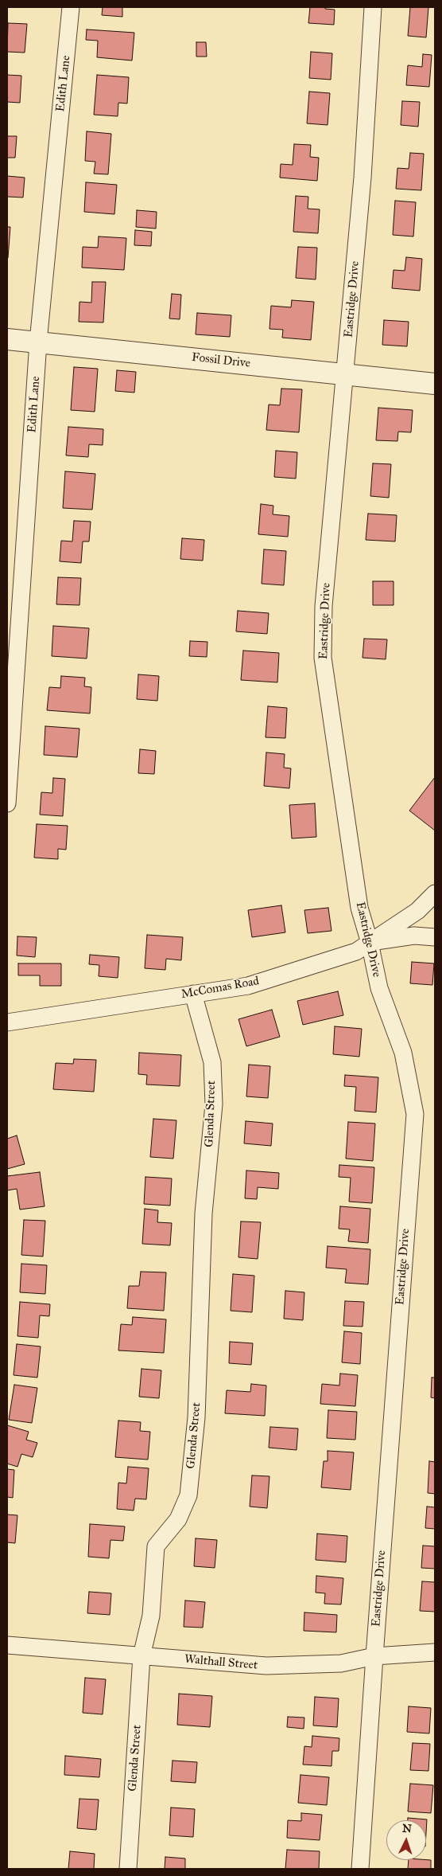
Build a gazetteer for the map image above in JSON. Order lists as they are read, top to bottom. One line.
{"streets":{"street":["Edith Lane","Eastridge Drive","Fossil Drive","McComas Road","Glenda Street","Walthall Street"]},"crossings":[["Edith Lane","Fossil Drive"],["Eastridge Drive","Fossil Drive"],["Eastridge Drive","McComas Road"],["Eastridge Drive","Walthall Street"],["McComas Road","Glenda Street"],["Glenda Street","Walthall Street"]],"north":"top"}
